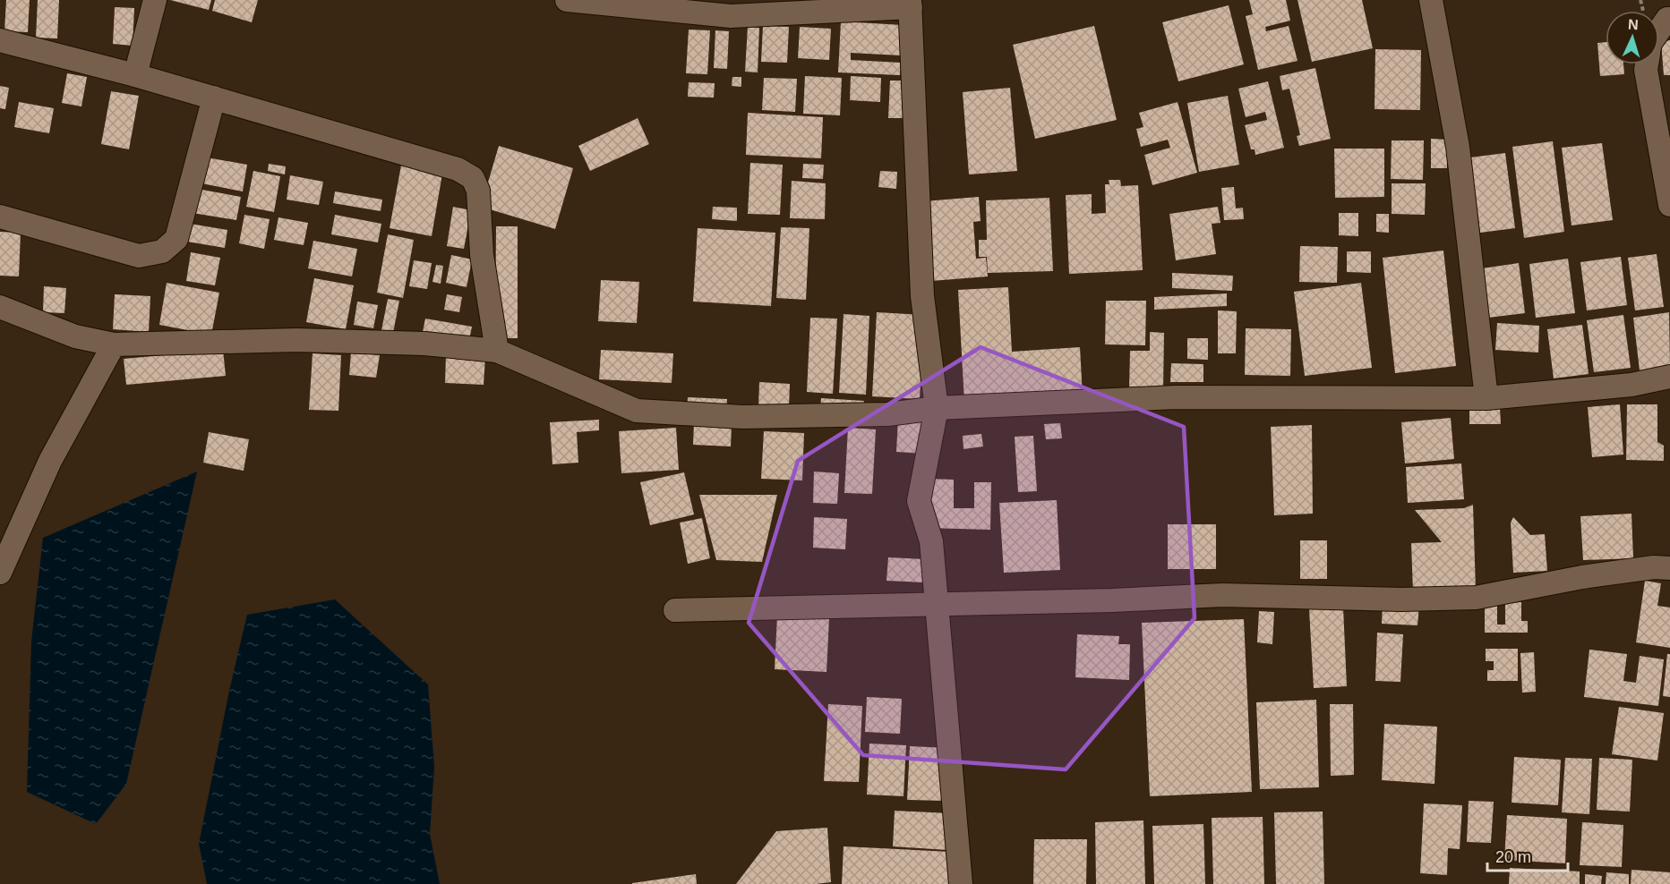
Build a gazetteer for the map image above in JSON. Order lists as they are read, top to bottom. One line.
{"scale_bar":"20 m","north":"top"}
